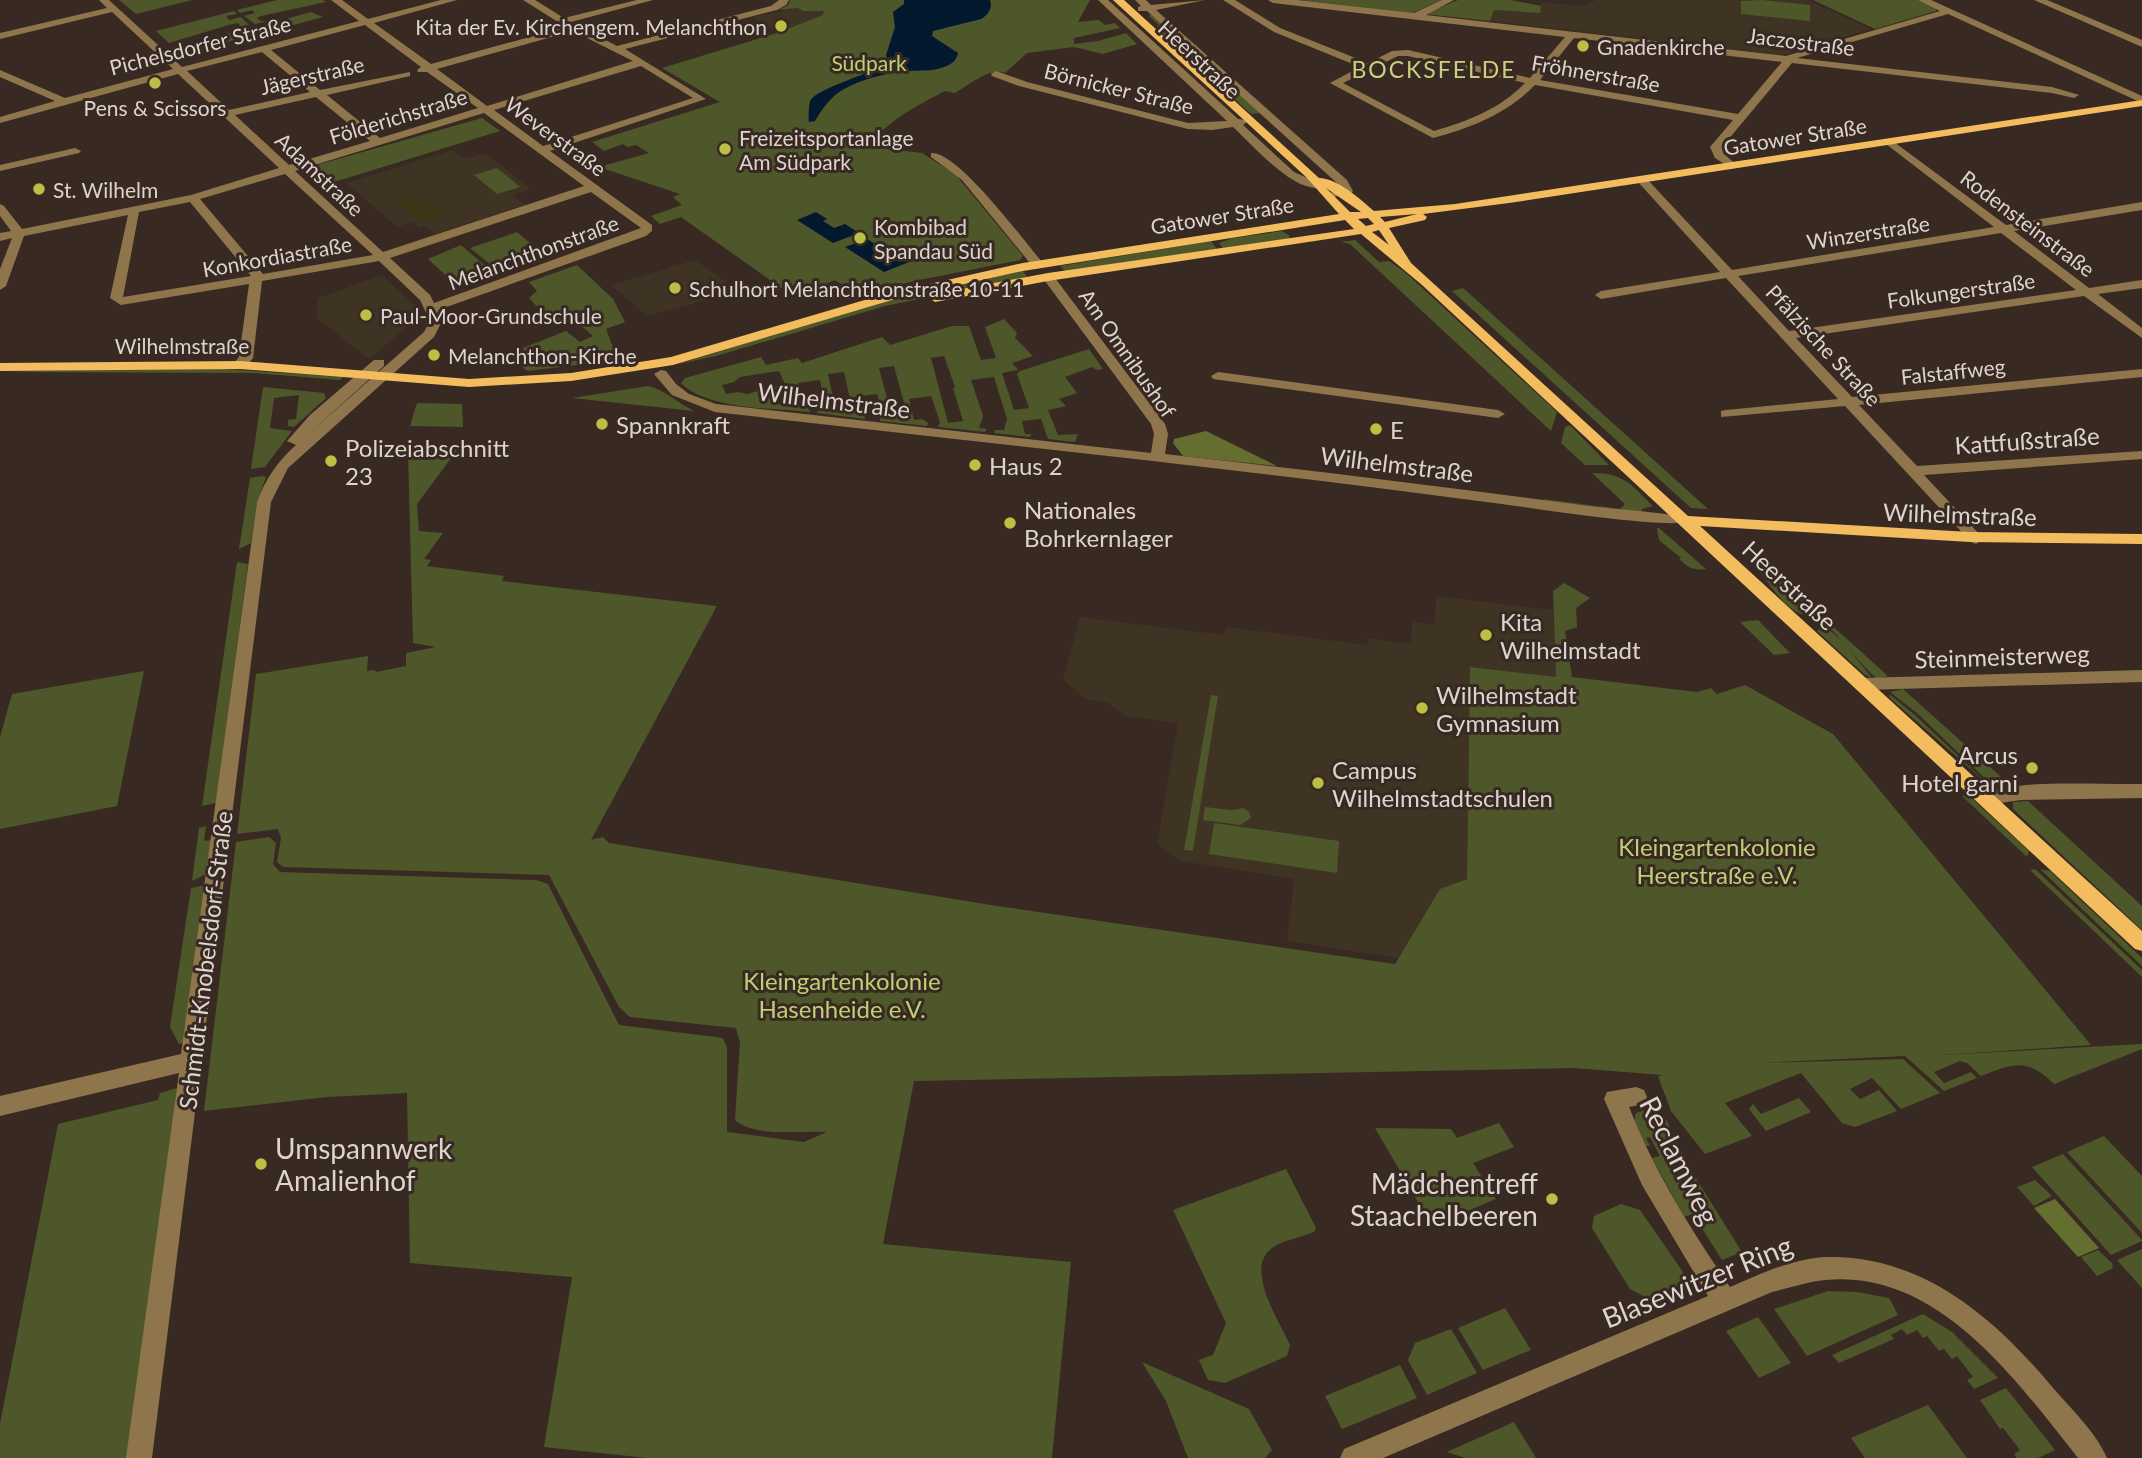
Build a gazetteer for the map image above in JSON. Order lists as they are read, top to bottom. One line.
{"streets":{"main road":["Heerstraße","Gatower Straße","Wilhelmstraße"],"street":["Jaczostraße","Pichelsdorfer Straße","Fröhnerstraße","Jägerstraße","Börnicker Straße","Földerichstraße","Weverstraße","Adamstraße","Rodensteinstraße","Winzerstraße","Melanchthonstraße","Konkordiastraße","Folkungerstraße","Pfälzische Straße","Am Omnibushof","Falstaffweg","Kattfußstraße","Steinmeisterweg","Schmidt-Knobelsdorf-Straße","Reclamweg","Blasewitzer Ring"]},"crossings":[["Pichelsdorfer Straße","Weverstraße"],["Pichelsdorfer Straße","Adamstraße"],["Heerstraße","Börnicker Straße"],["Heerstraße","Gatower Straße"],["Heerstraße","Wilhelmstraße"],["Heerstraße","Steinmeisterweg"],["Jägerstraße","Adamstraße"],["Földerichstraße","Weverstraße"],["Földerichstraße","Adamstraße"],["Földerichstraße","Konkordiastraße"],["Weverstraße","Melanchthonstraße"],["Weverstraße","Konkordiastraße"],["Gatower Straße","Rodensteinstraße"],["Gatower Straße","Wilhelmstraße"],["Gatower Straße","Pfälzische Straße"],["Gatower Straße","Am Omnibushof"],["Adamstraße","Melanchthonstraße"],["Adamstraße","Konkordiastraße"],["Rodensteinstraße","Winzerstraße"],["Rodensteinstraße","Folkungerstraße"],["Winzerstraße","Pfälzische Straße"],["Folkungerstraße","Pfälzische Straße"],["Wilhelmstraße","Pfälzische Straße"],["Wilhelmstraße","Am Omnibushof"],["Wilhelmstraße","Schmidt-Knobelsdorf-Straße"],["Pfälzische Straße","Falstaffweg"],["Pfälzische Straße","Kattfußstraße"],["Reclamweg","Blasewitzer Ring"]],"districts":["BOCKSFELDE"],"parks":["Südpark","Kleingartenkolonie Heerstraße e.V.","Kleingartenkolonie Hasenheide e.V."],"places":["Kita der Ev. Kirchengem. Melanchthon","Gnadenkirche","Pens & Scissors","Freizeitsportanlage Am Südpark","St. Wilhelm","Kombibad Spandau Süd","Schulhort Melanchthonstraße 10-11","Paul-Moor-Grundschule","Melanchthon-Kirche","Spannkraft","E","Polizeiabschnitt 23","Haus 2","Nationales Bohrkernlager","Kita Wilhelmstadt","Wilhelmstadt Gymnasium","Arcus Hotel garni","Campus Wilhelmstadtschulen","Umspannwerk Amalienhof","Mädchentreff Staachelbeeren"]}
